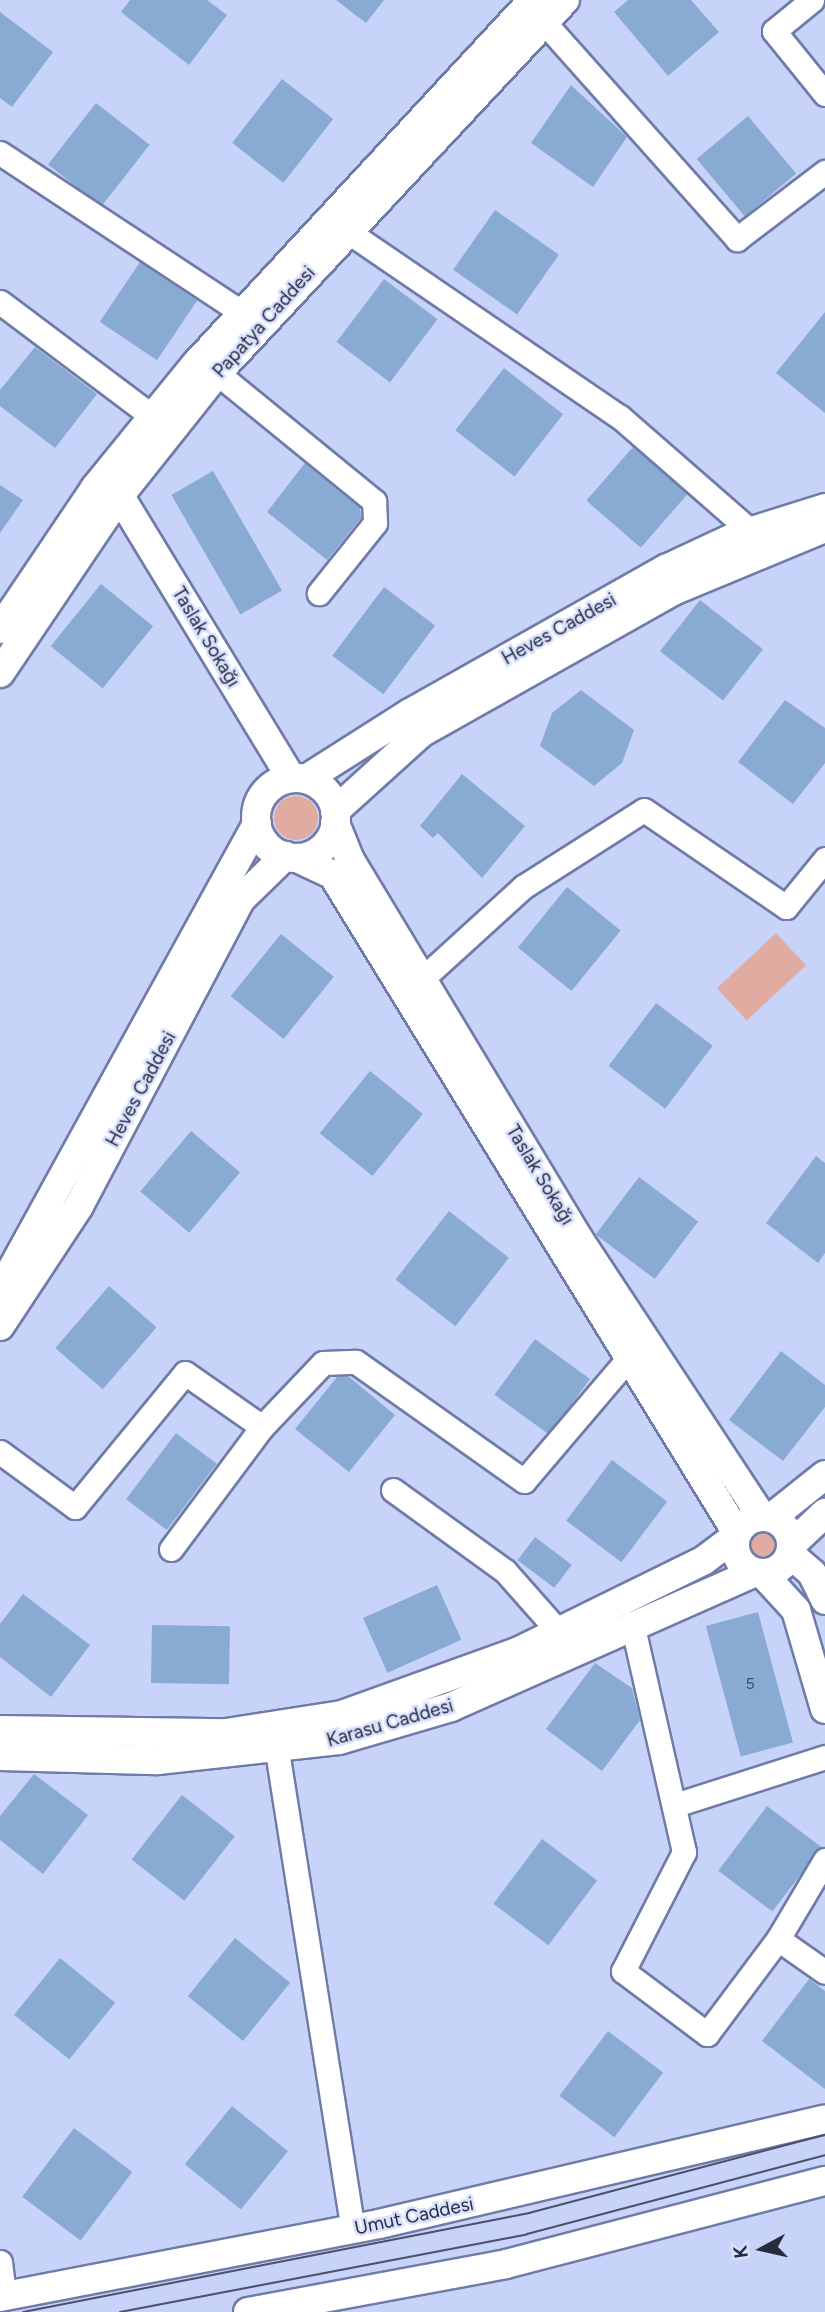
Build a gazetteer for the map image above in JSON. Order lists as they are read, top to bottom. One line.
{"streets":{"street":["Papatya Caddesi","Heves Caddesi","Taslak Sokağı","Karasu Caddesi","Umut Caddesi"]},"crossings":[["Papatya Caddesi","Taslak Sokağı"],["Heves Caddesi","Taslak Sokağı"],["Taslak Sokağı","Karasu Caddesi"]],"house_numbers":["5"],"north":"left"}
